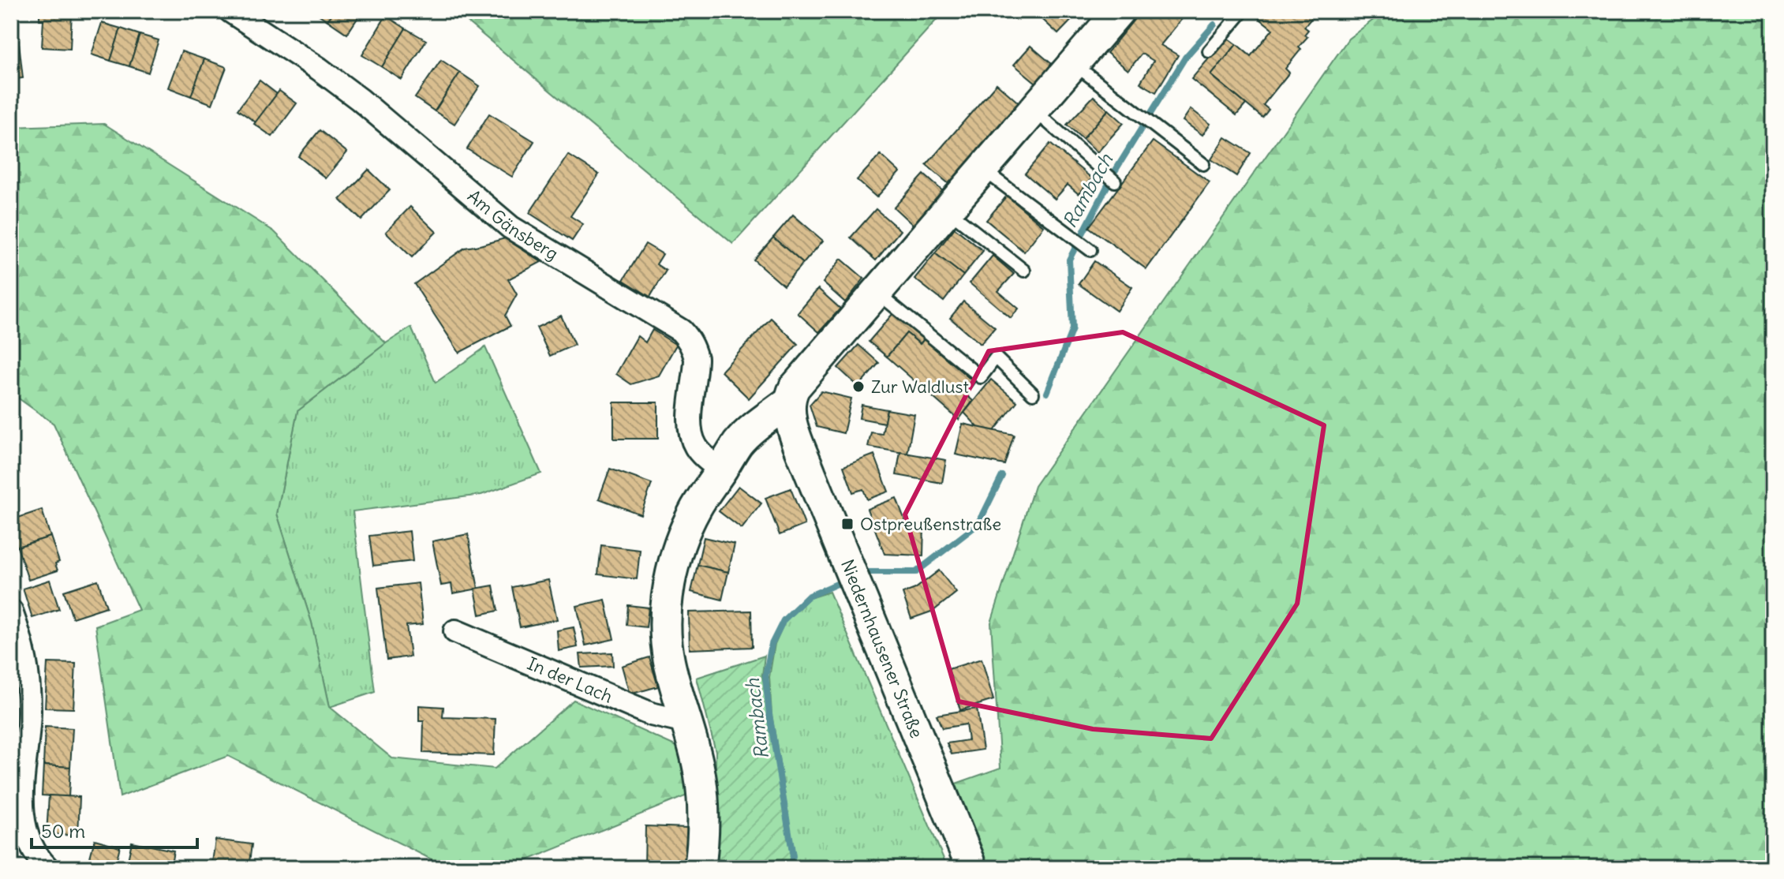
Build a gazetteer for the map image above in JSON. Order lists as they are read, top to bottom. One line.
{"streets":{"main road":["Niedernhausener Straße"],"street":["Am Gänsberg","In der Lach"]},"water":["Rambach"],"places":{"other":["Zur Waldlust"],"transit":["Ostpreußenstraße"]},"scale_bar":"50 m"}
